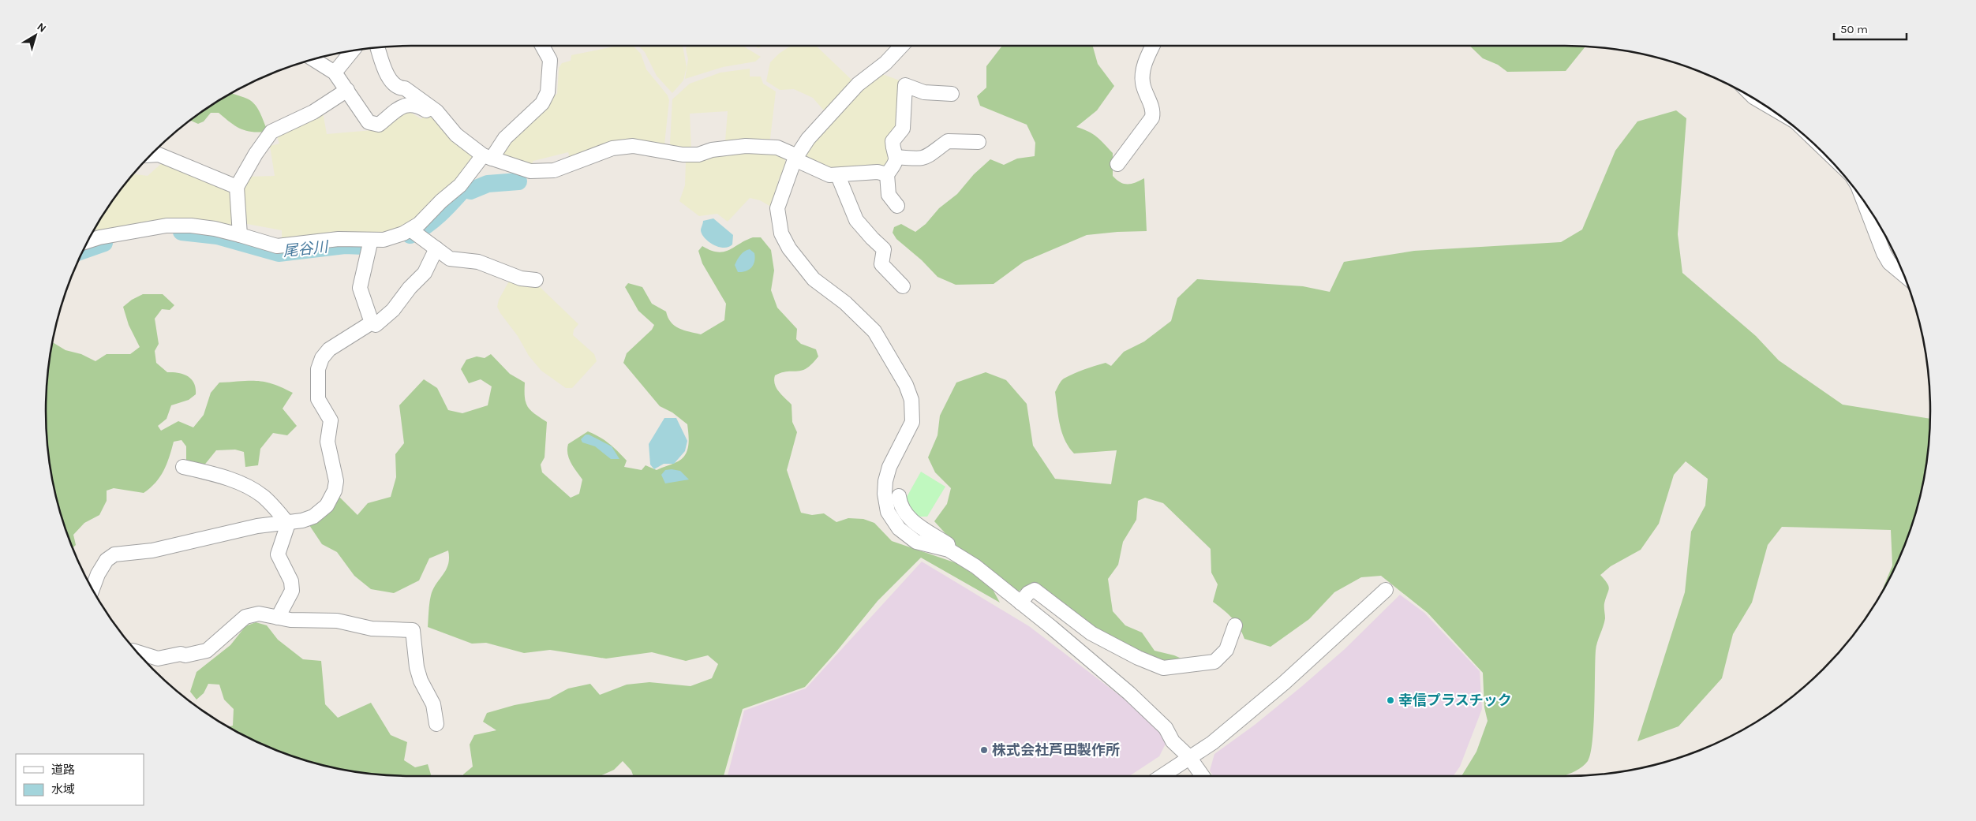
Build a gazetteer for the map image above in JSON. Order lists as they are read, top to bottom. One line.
{"water":["尾谷川"],"places":["幸信プラスチック","株式会社芦田製作所"],"legend":["道路","水域"],"scale_bar":"50 m","north":"top right"}
